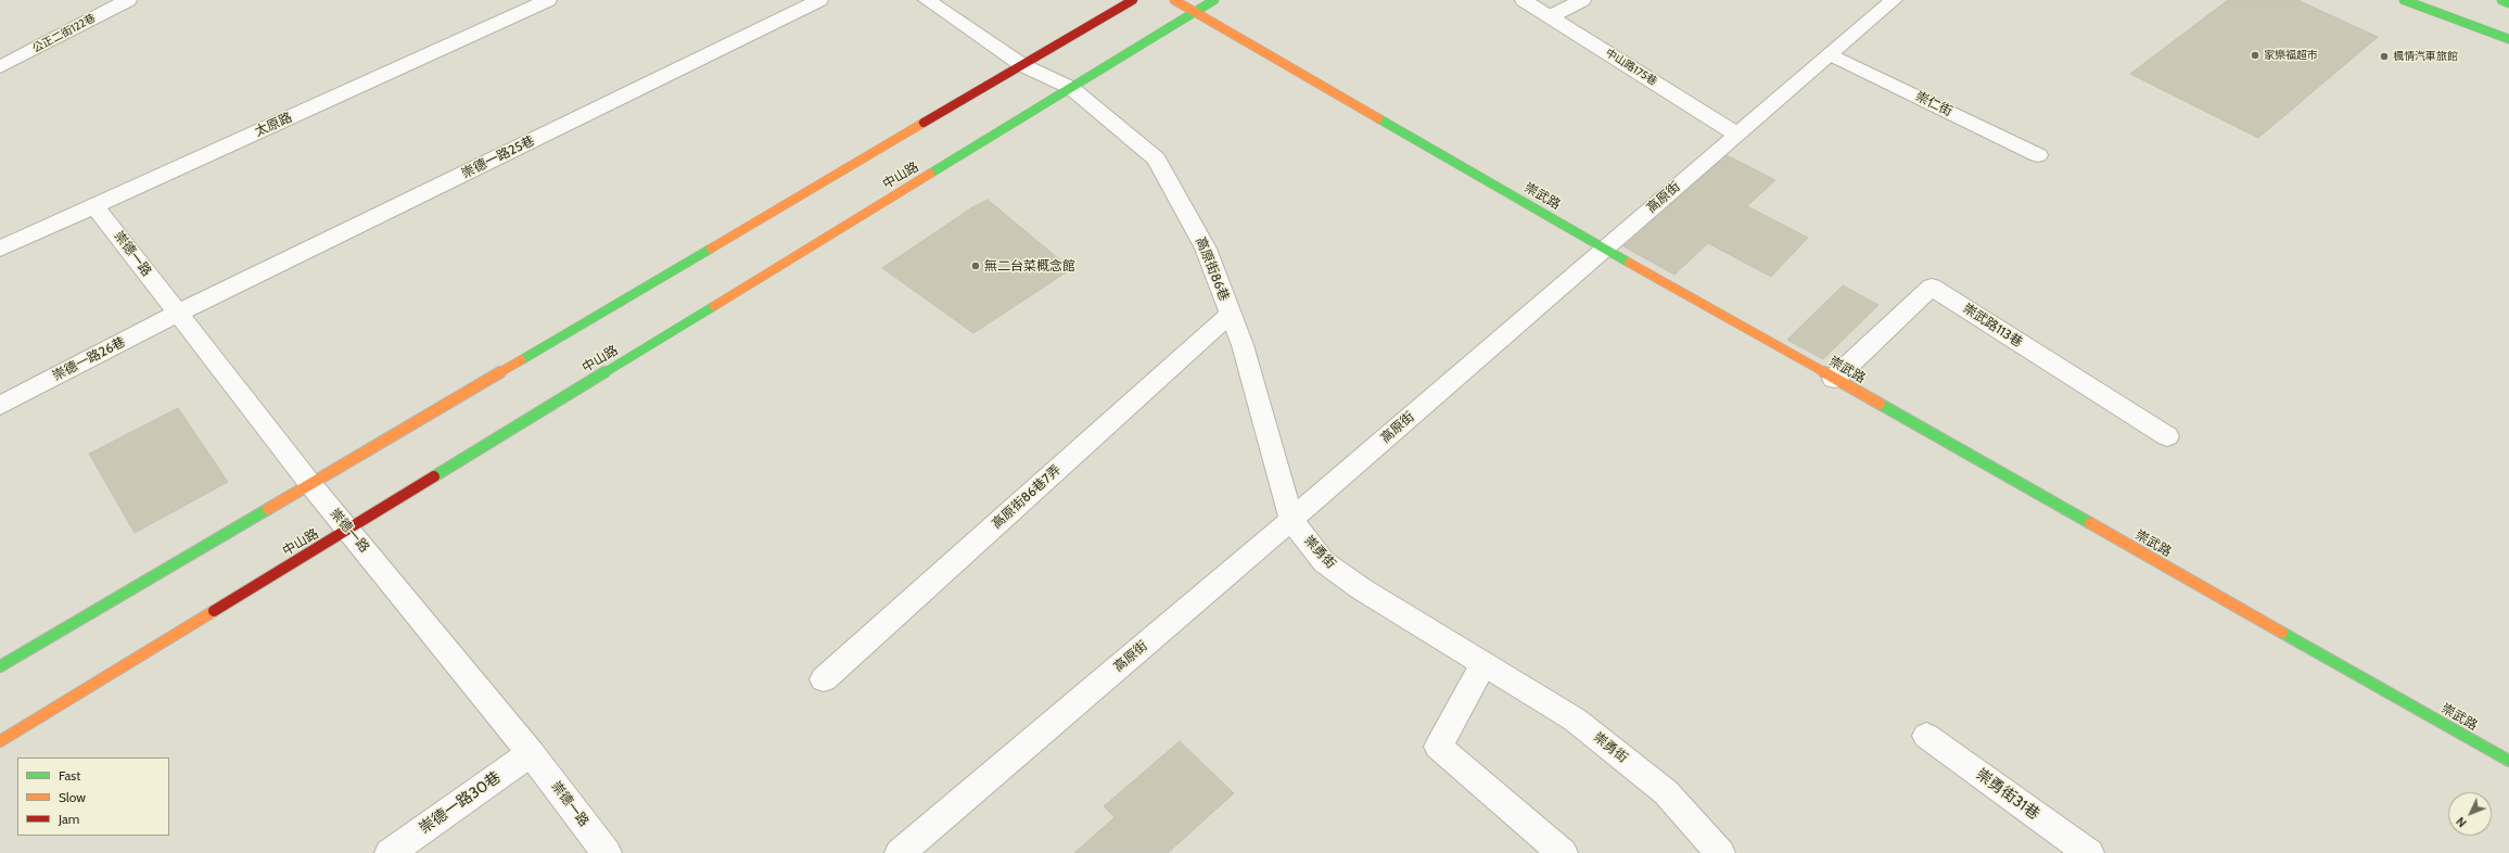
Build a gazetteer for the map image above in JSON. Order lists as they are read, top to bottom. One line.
{"streets":{"street":["公正二街122巷","中山路175巷","崇仁街","太原路","崇德一路25巷","中山路","崇武路","高原街","崇德一路","高原街86巷","崇武路113巷","崇德一路26巷","高原街86巷7弄","崇勇街","崇勇街31巷","崇德一路30巷"]},"crossings":[["中山路175巷","高原街"],["崇仁街","高原街"],["太原路","崇德一路"],["崇德一路25巷","崇德一路"],["崇德一路25巷","崇德一路26巷"],["中山路","崇武路"],["中山路","崇德一路"],["中山路","高原街86巷"],["崇武路","高原街"],["崇武路","崇武路113巷"],["高原街","高原街86巷"],["高原街","崇勇街"],["崇德一路","崇德一路26巷"],["崇德一路","崇德一路30巷"],["高原街86巷","高原街86巷7弄"],["高原街86巷","崇勇街"]],"places":["家樂福超市","楓情汽車旅館","無二台菜概念館"],"legend":["Fast","Slow","Jam"],"north":"bottom left"}
